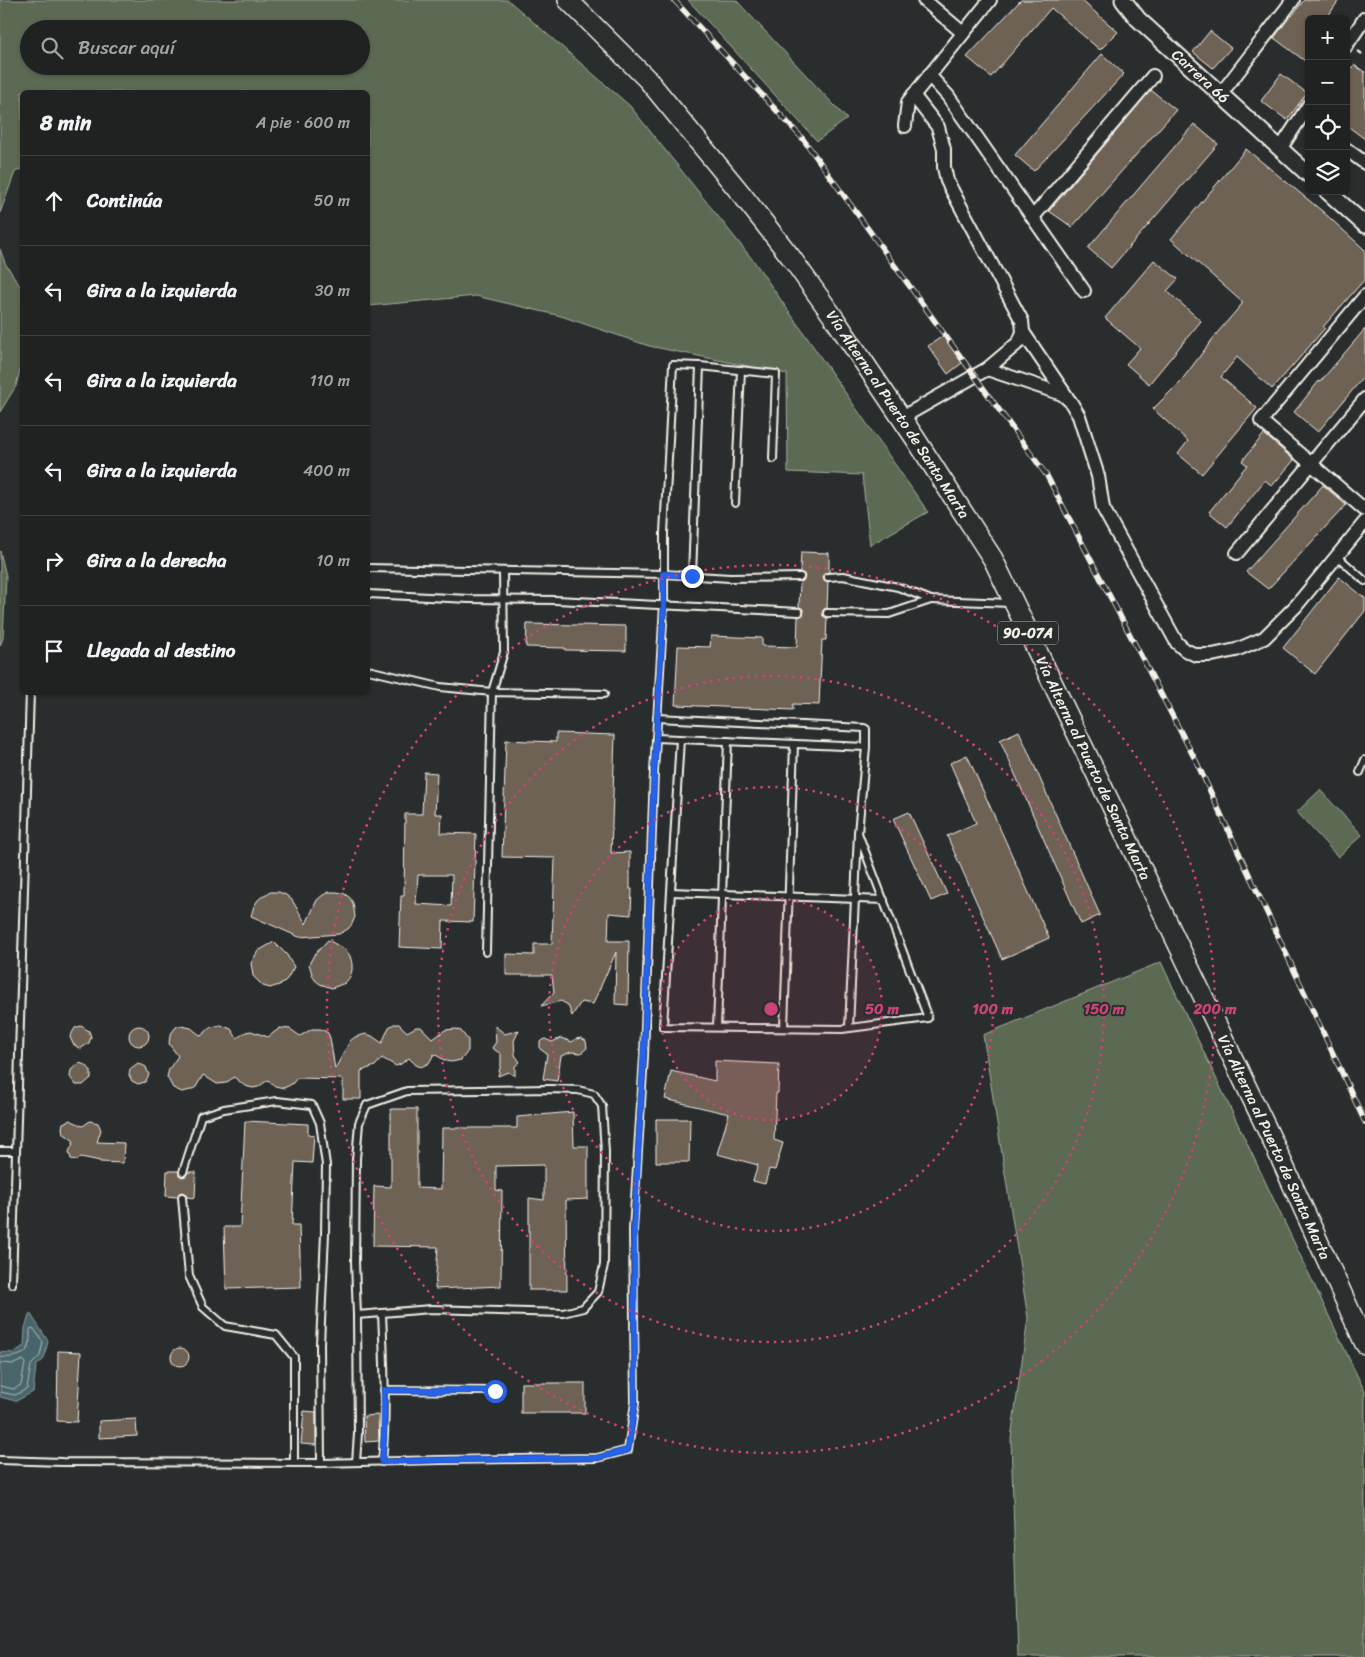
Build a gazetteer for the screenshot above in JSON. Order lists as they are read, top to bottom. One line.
{"streets":{"main road":["Vía Alterna al Puerto de Santa Marta","90-07A"],"street":["Carrera 66"]},"page":{"map_buttons":["+","−"],"search":"Buscar aquí","heading":["8 min","A pie · 600 m"],"list":[["Continúa","50 m"],["Gira a la izquierda","30 m"],["Gira a la izquierda","110 m"],["Gira a la izquierda","400 m"],["Gira a la derecha","10 m"],"Llegada al destino"]},"rings":["50 m","100 m","150 m","200 m"]}
